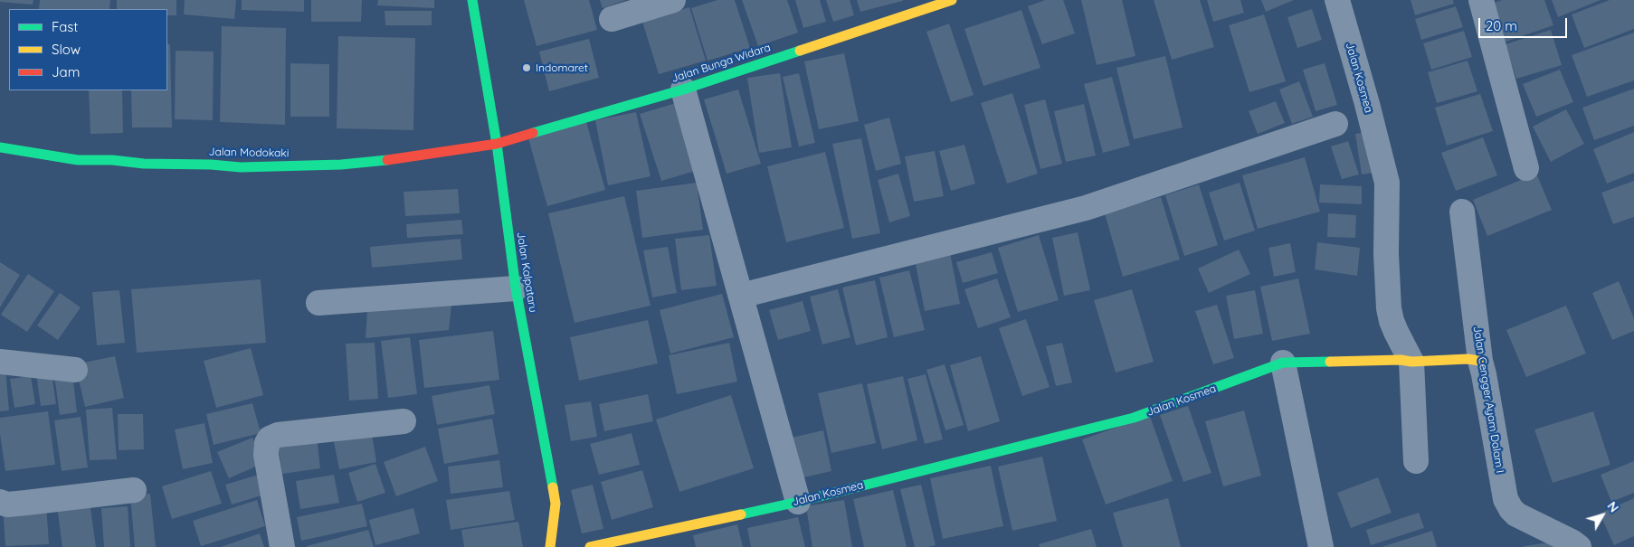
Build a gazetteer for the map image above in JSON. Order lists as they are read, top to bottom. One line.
{"streets":{"street":["Jalan Bunga Widara","Jalan Kosmea","Jalan Modokaki","Jalan Kalpataru","Jalan Cengger Ayam Dalam I"]},"crossings":[["Jalan Bunga Widara","Jalan Modokaki"],["Jalan Bunga Widara","Jalan Kalpataru"],["Jalan Modokaki","Jalan Kalpataru"]],"places":["Indomaret"],"legend":["Fast","Slow","Jam"],"scale_bar":"20 m","north":"top right"}
